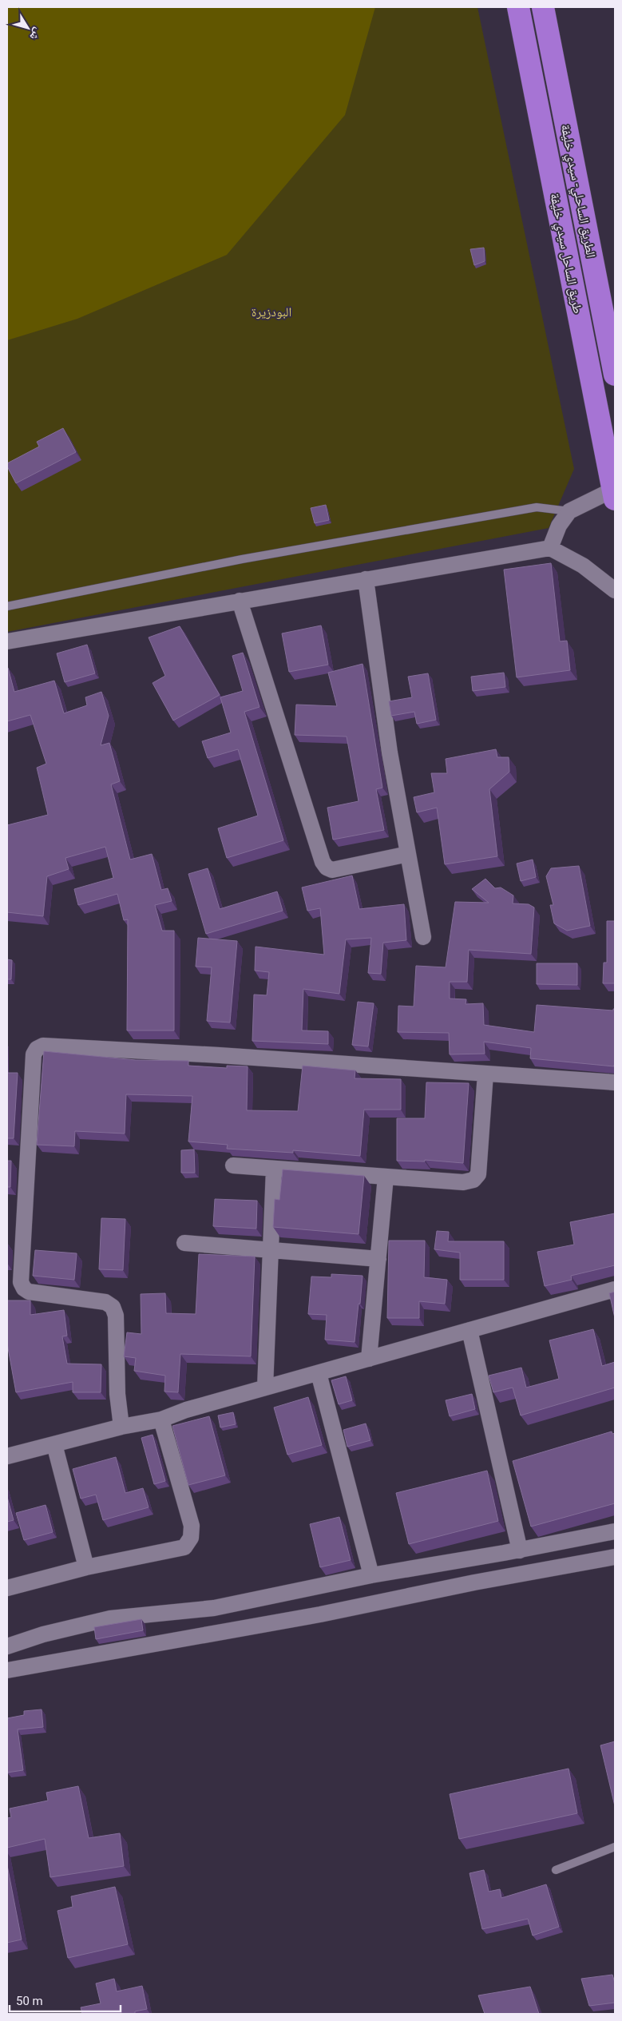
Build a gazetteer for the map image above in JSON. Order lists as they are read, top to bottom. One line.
{"streets":{"highway":["الطريق الساحلي- سيدي خليفة","طريق الساحل سيدي خليفة"]},"parks":["البودزيرة"],"scale_bar":"50 m","north":"bottom right"}
